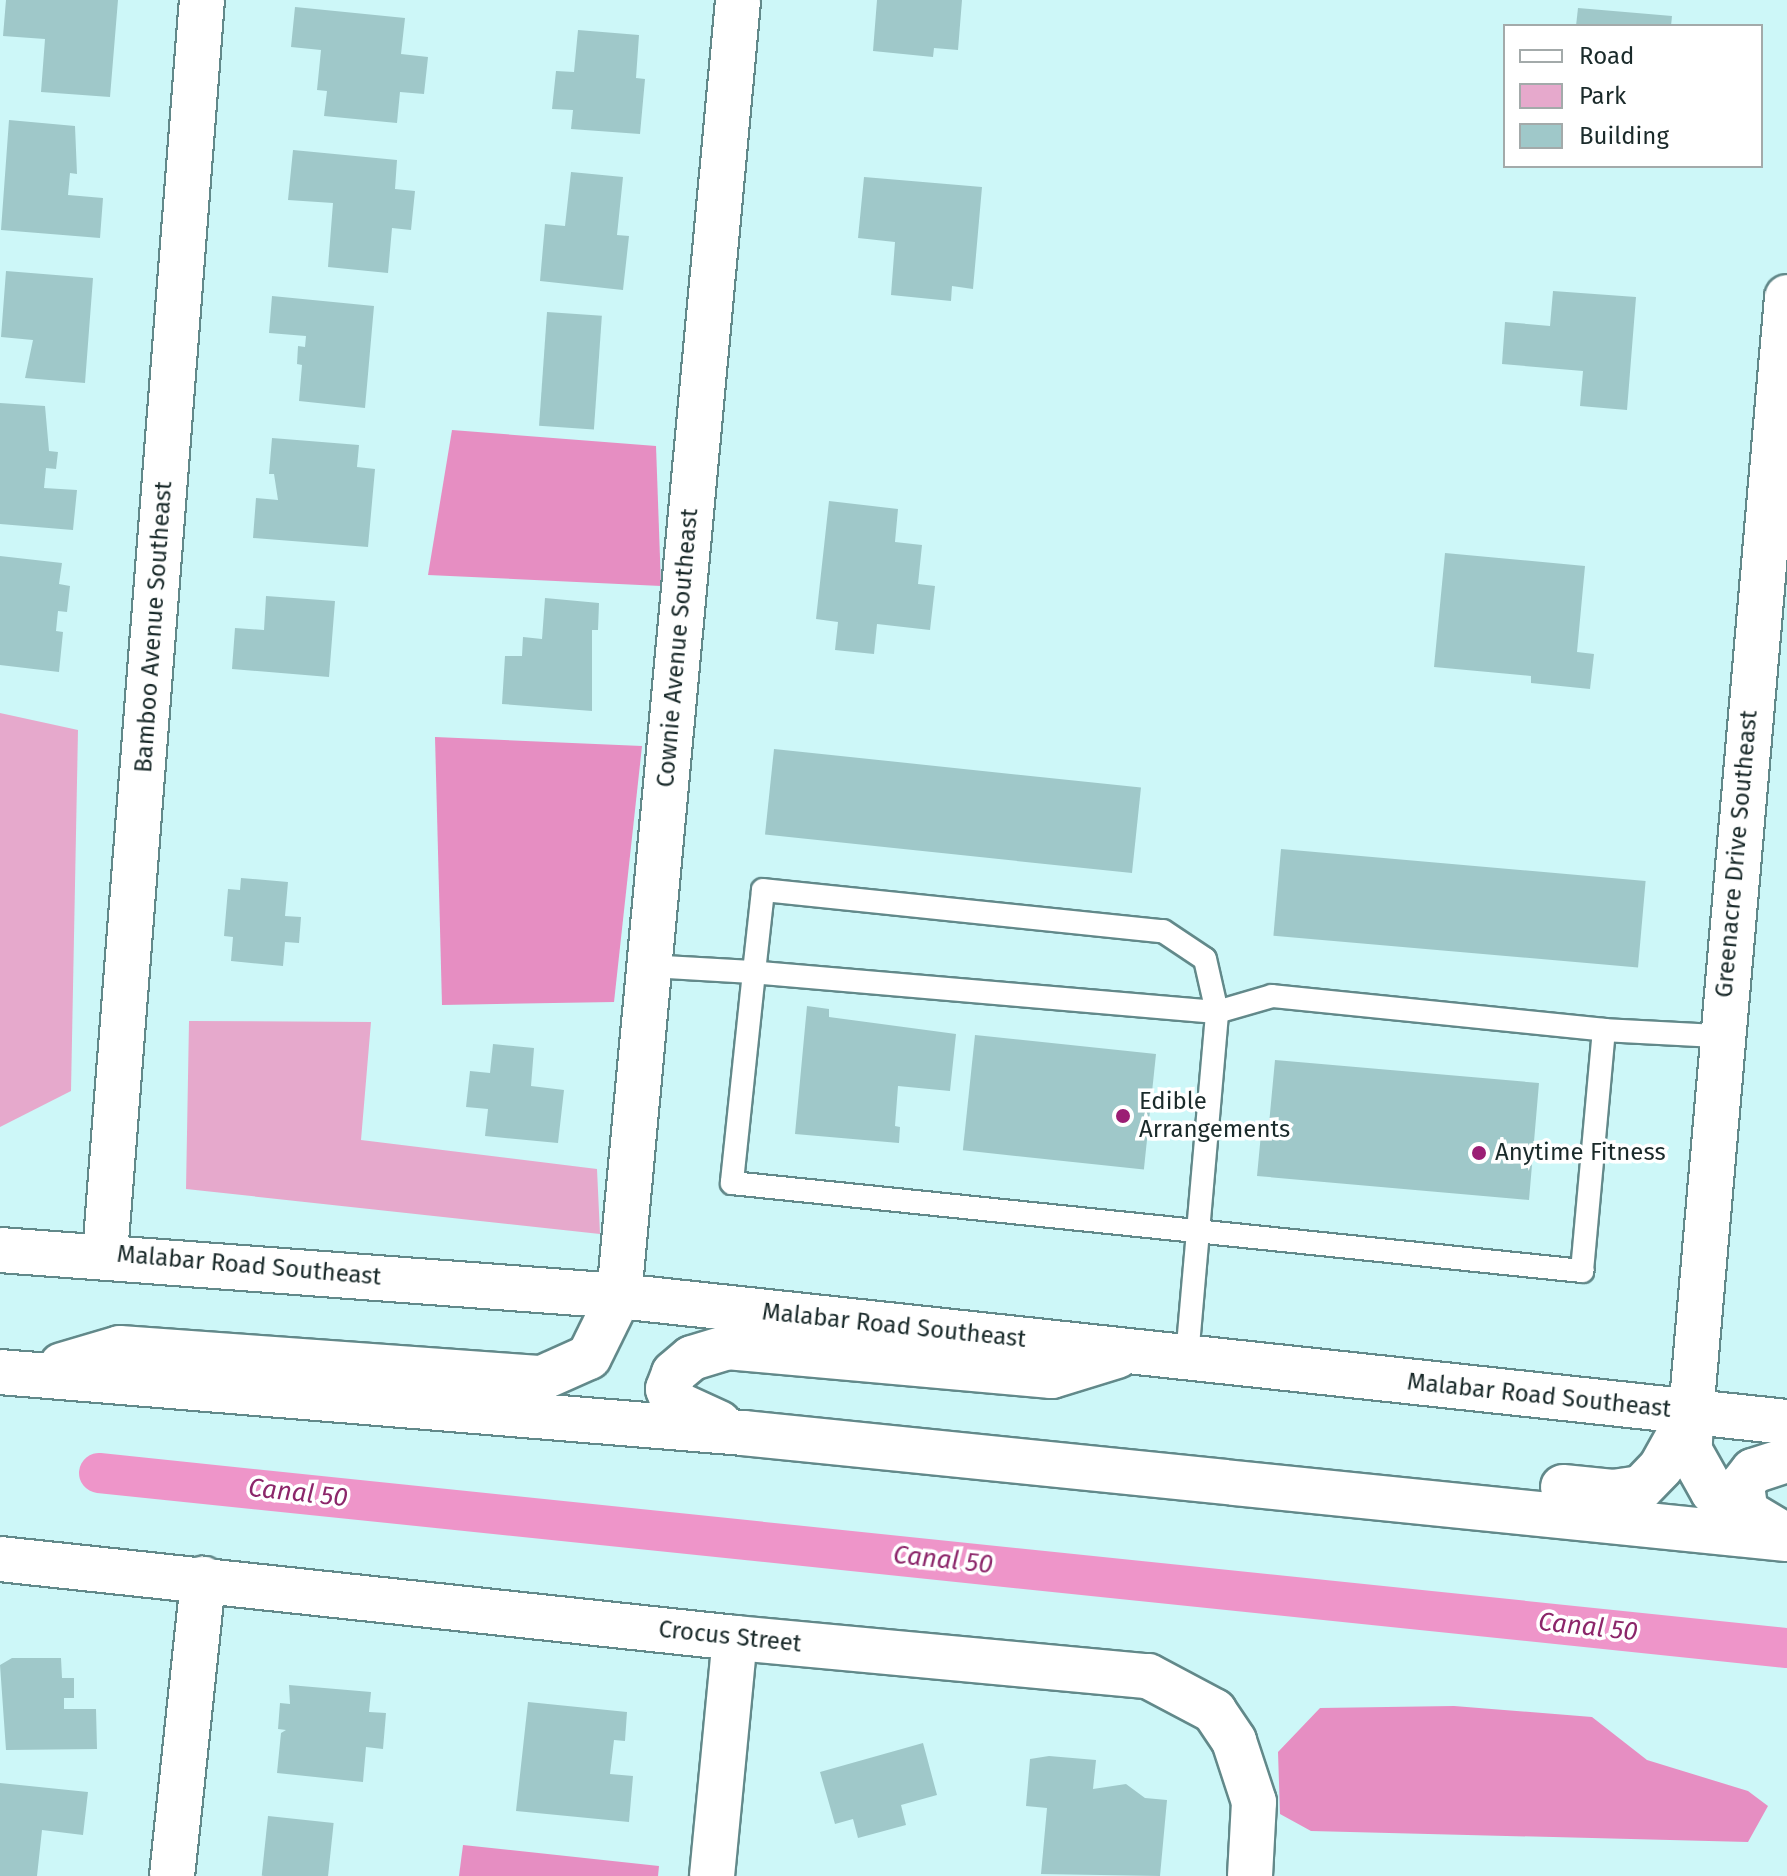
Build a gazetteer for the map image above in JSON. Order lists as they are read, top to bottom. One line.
{"streets":{"main road":["Bamboo Avenue Southeast","Cownie Avenue Southeast","Greenacre Drive Southeast","Malabar Road Southeast","Crocus Street"]},"crossings":[["Bamboo Avenue Southeast","Malabar Road Southeast"],["Cownie Avenue Southeast","Malabar Road Southeast"],["Greenacre Drive Southeast","Malabar Road Southeast"]],"water":["Canal 50"],"places":["Edible Arrangements","Anytime Fitness"],"legend":["Road","Park","Building"]}
